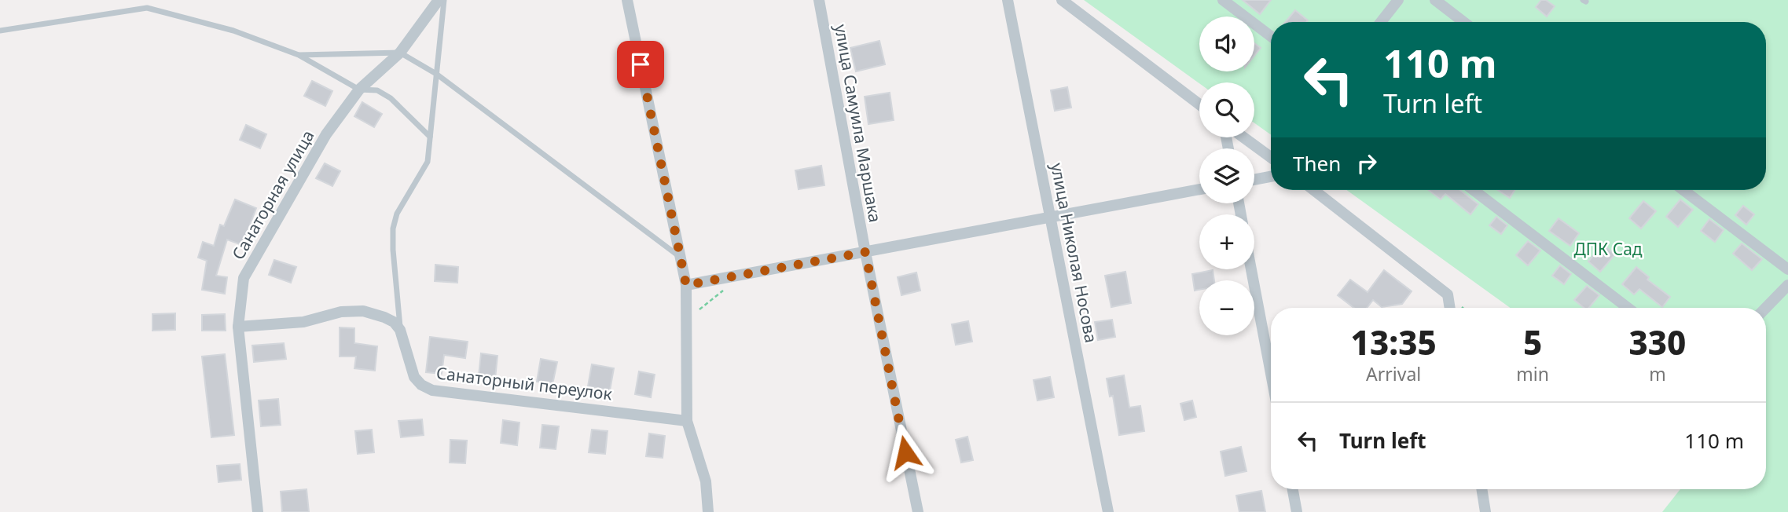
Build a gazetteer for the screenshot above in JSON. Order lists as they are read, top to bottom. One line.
{"streets":{"street":["улица Самуила Маршака","Санаторная улица","улица Николая Носова","Санаторный переулок"]},"parks":["ДПК Сад"],"page":{"map_buttons":["+","−"],"turn":["110 m","Turn left"],"then":"Then","eta":["13:35","Arrival","5","min","330","m"],"list":[{"name":"Turn left","value":"110 m"}]}}
